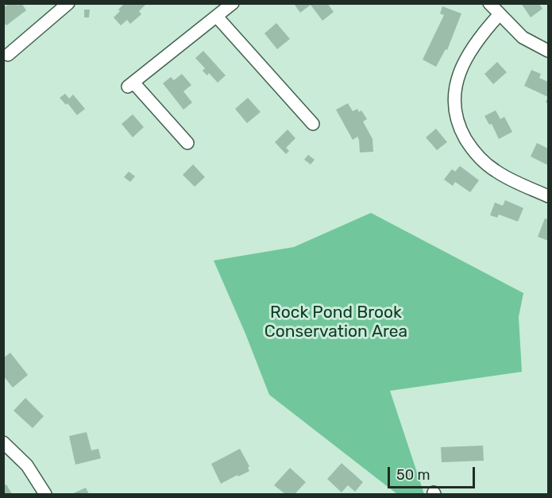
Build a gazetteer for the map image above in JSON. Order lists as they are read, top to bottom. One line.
{"parks":["Rock Pond Brook Conservation Area"],"scale_bar":"50 m"}
